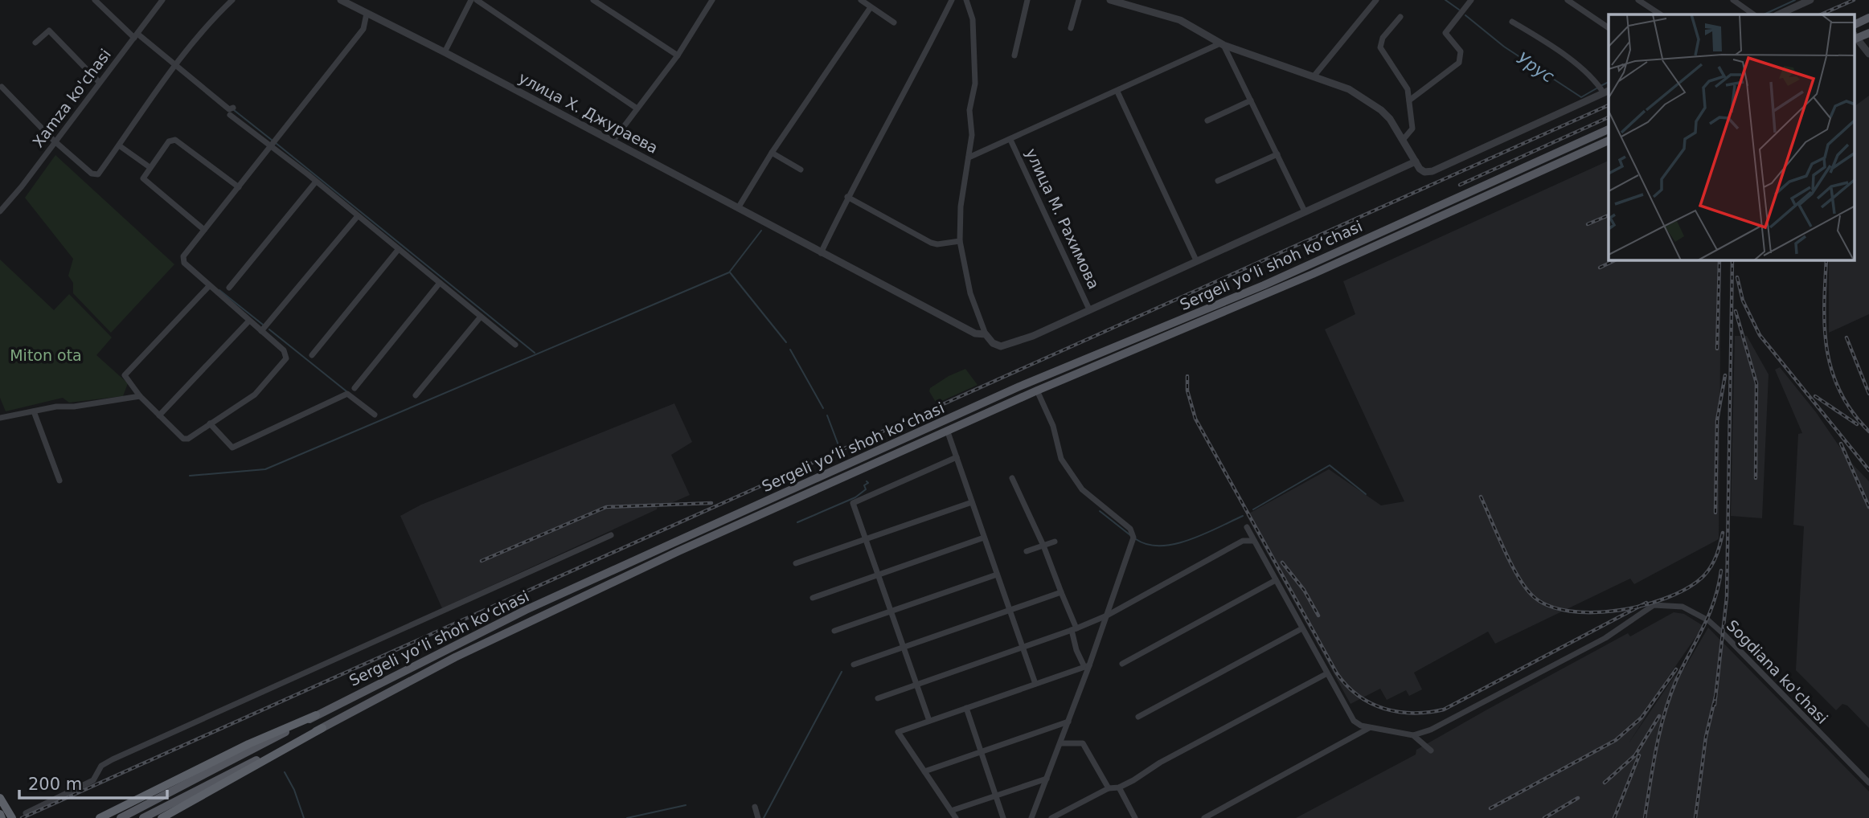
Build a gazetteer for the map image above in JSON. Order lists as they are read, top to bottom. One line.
{"streets":{"main road":["Sergeli yo‘li shoh ko‘chasi"],"street":["Xamza ko'chasi","улица Х. Джураева","улица М. Рахимова","Sogdiana ko'chasi"]},"crossings":[["улица Х. Джураева","улица М. Рахимова"]],"water":["Урус"],"parks":["Miton ota"],"scale_bar":"200 m"}
